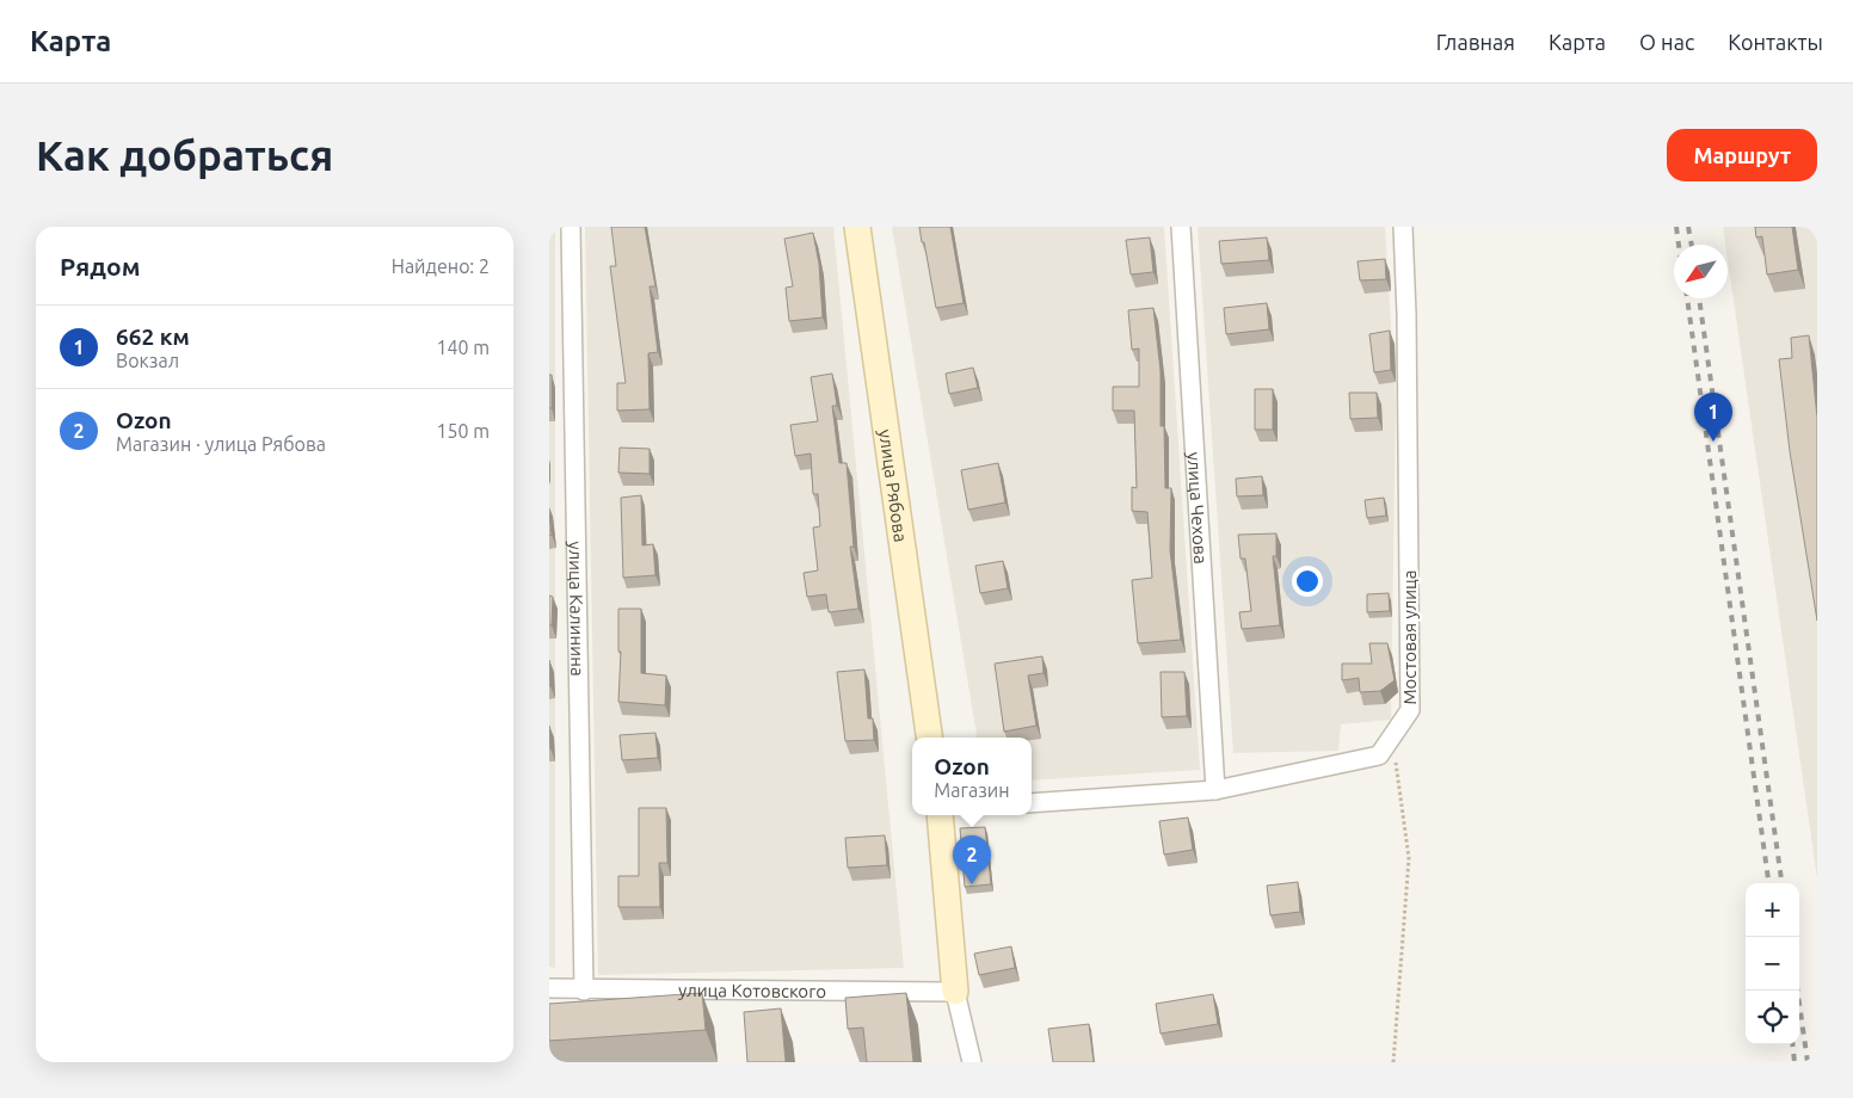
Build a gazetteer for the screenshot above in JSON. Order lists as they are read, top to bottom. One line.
{"streets":{"street":["улица Рябова","улица Чехова","улица Калинина","Мостовая улица","улица Котовского"]},"crossings":[["улица Чехова","Мостовая улица"],["улица Калинина","улица Котовского"]],"north":"bottom left","page":{"header":"Карта","nav":["Главная","Карта","О нас","Контакты"],"buttons":"Маршрут","title":"Как добраться","heading":["Рядом","Найдено: 2"],"list":[{"mark":"1","name":"662 км","note":"Вокзал","value":"140 m"},{"mark":"2","name":"Ozon","note":"Магазин · улица Рябова","value":"150 m"}],"pins":["1","2"],"popup":["Ozon","Магазин"],"map_buttons":["+","−"]}}
